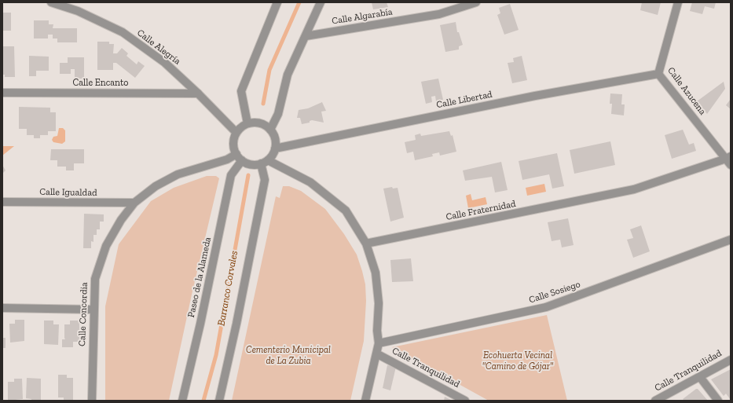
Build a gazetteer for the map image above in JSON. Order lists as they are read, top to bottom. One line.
{"streets":{"street":["Calle Algarabía","Calle Alegría","Calle Encanto","Calle Azucena","Calle Libertad","Calle Igualdad","Calle Fraternidad","Paseo de la Alameda","Calle Sosiego","Calle Concordia","Calle Tranquilidad"]},"crossings":[["Calle Alegría","Calle Encanto"],["Calle Alegría","Calle Libertad"],["Calle Alegría","Paseo de la Alameda"],["Calle Alegría","Calle Concordia"],["Calle Azucena","Calle Libertad"],["Calle Azucena","Calle Fraternidad"],["Calle Libertad","Paseo de la Alameda"],["Calle Libertad","Calle Concordia"],["Calle Igualdad","Calle Concordia"],["Paseo de la Alameda","Calle Concordia"]],"water":["Barranco Corvales"],"parks":["Cementerio Municipal de La Zubia","Ecohuerta Vecinal \"Camino de Gójar\""]}
